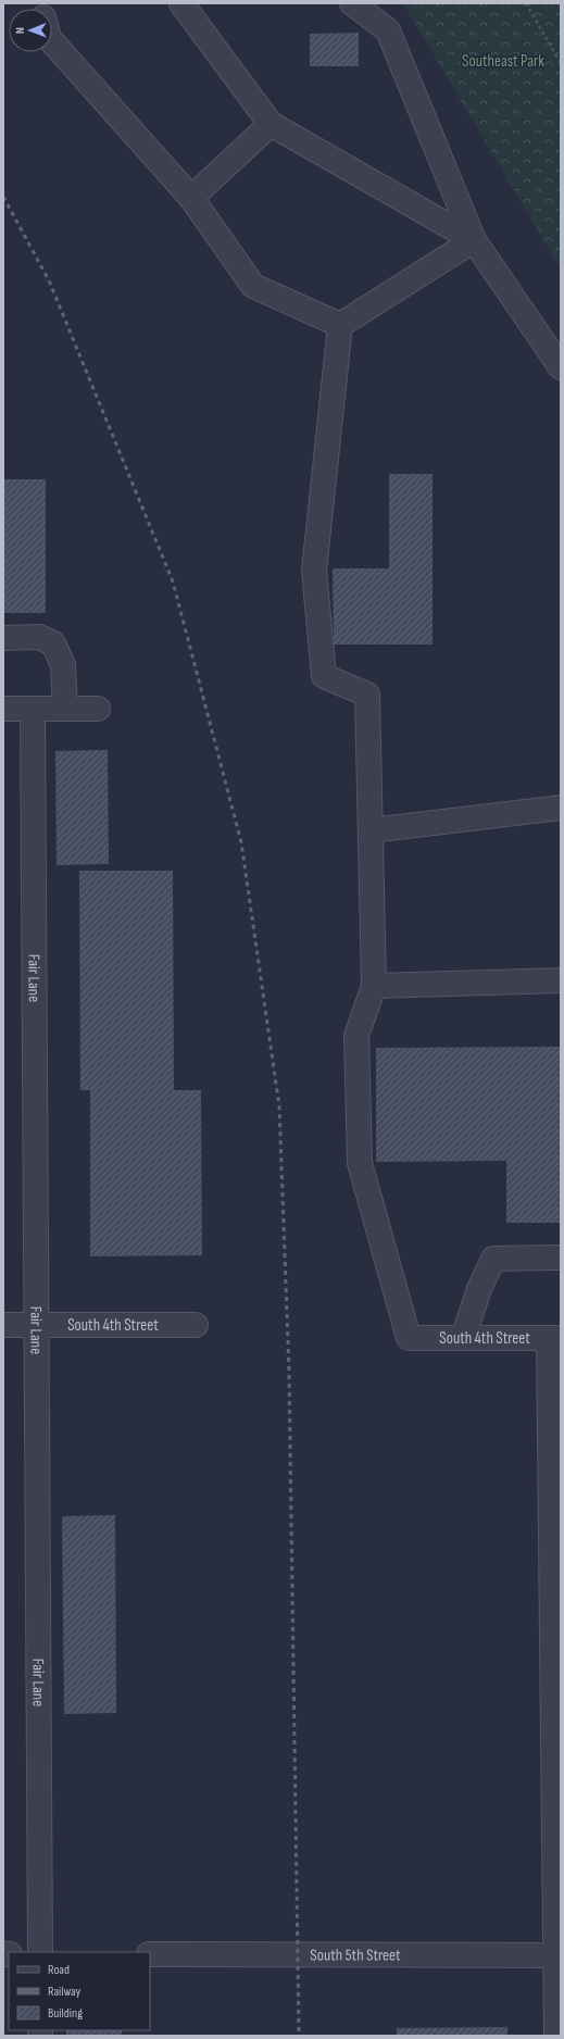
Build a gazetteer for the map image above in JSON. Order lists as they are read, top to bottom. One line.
{"streets":{"street":["Fair Lane","South 4th Street","South 5th Street"]},"crossings":[["Fair Lane","South 4th Street"]],"parks":["Southeast Park"],"legend":["Road","Railway","Building"],"north":"left"}
